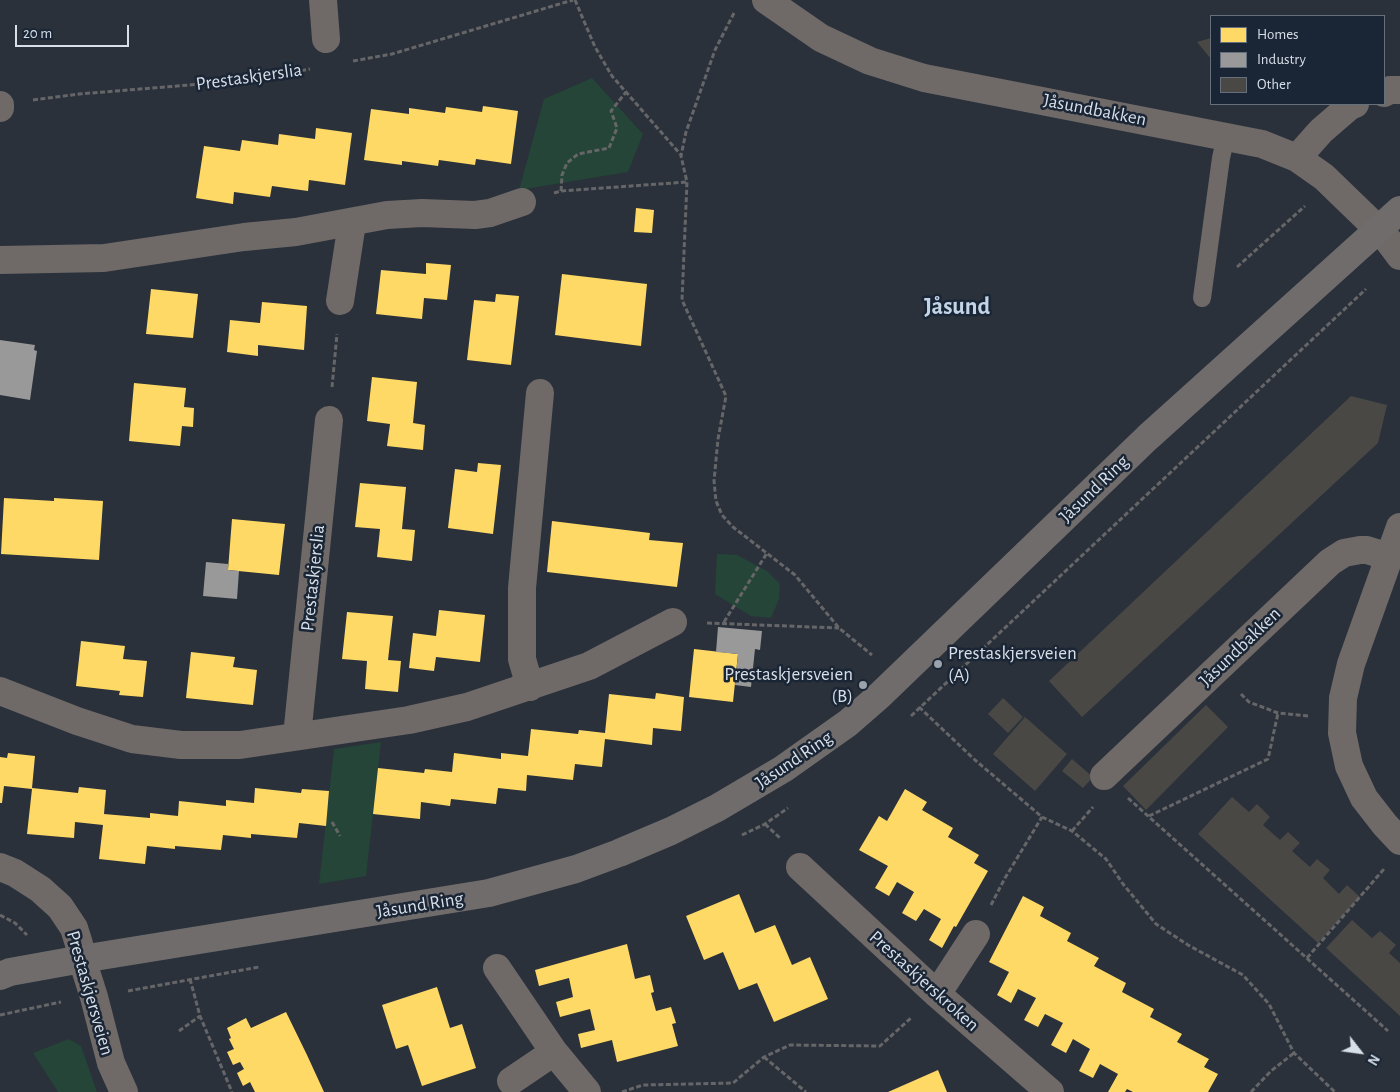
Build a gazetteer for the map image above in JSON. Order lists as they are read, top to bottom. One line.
{"streets":{"main road":["Jåsund Ring"],"street":["Prestaskjerslia","Jåsundbakken","Prestaskjerskroken","Prestaskjersveien"]},"crossings":[["Jåsundbakken","Jåsund Ring"],["Jåsund Ring","Prestaskjersveien"]],"districts":["Jåsund"],"places":["Prestaskjersveien (A)","Prestaskjersveien (B)"],"legend":["Homes","Industry","Other"],"scale_bar":"20 m","north":"bottom right"}
